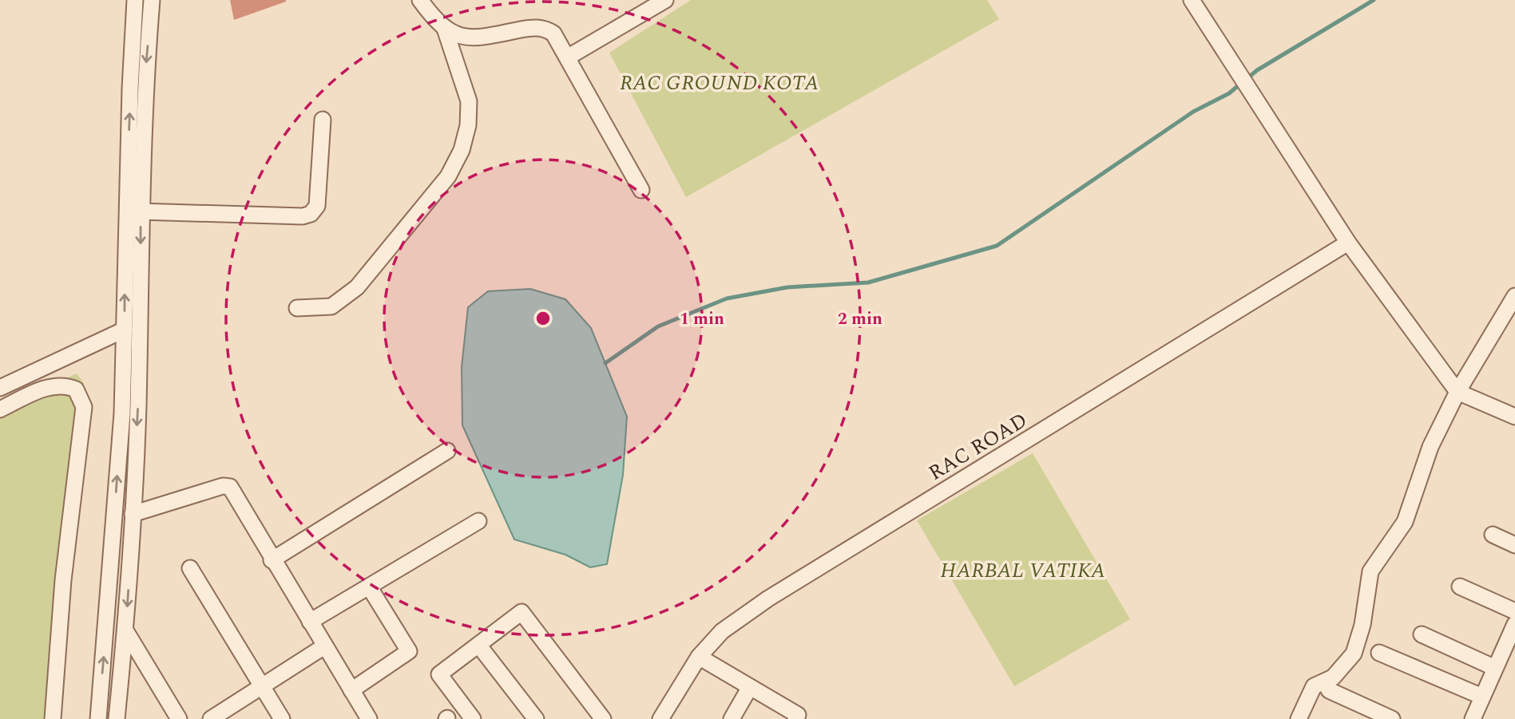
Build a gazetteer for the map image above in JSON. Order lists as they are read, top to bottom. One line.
{"streets":{"street":["RAC ROAD"]},"parks":["RAC GROUND KOTA","HARBAL VATIKA"],"rings":["1 min","2 min"]}
